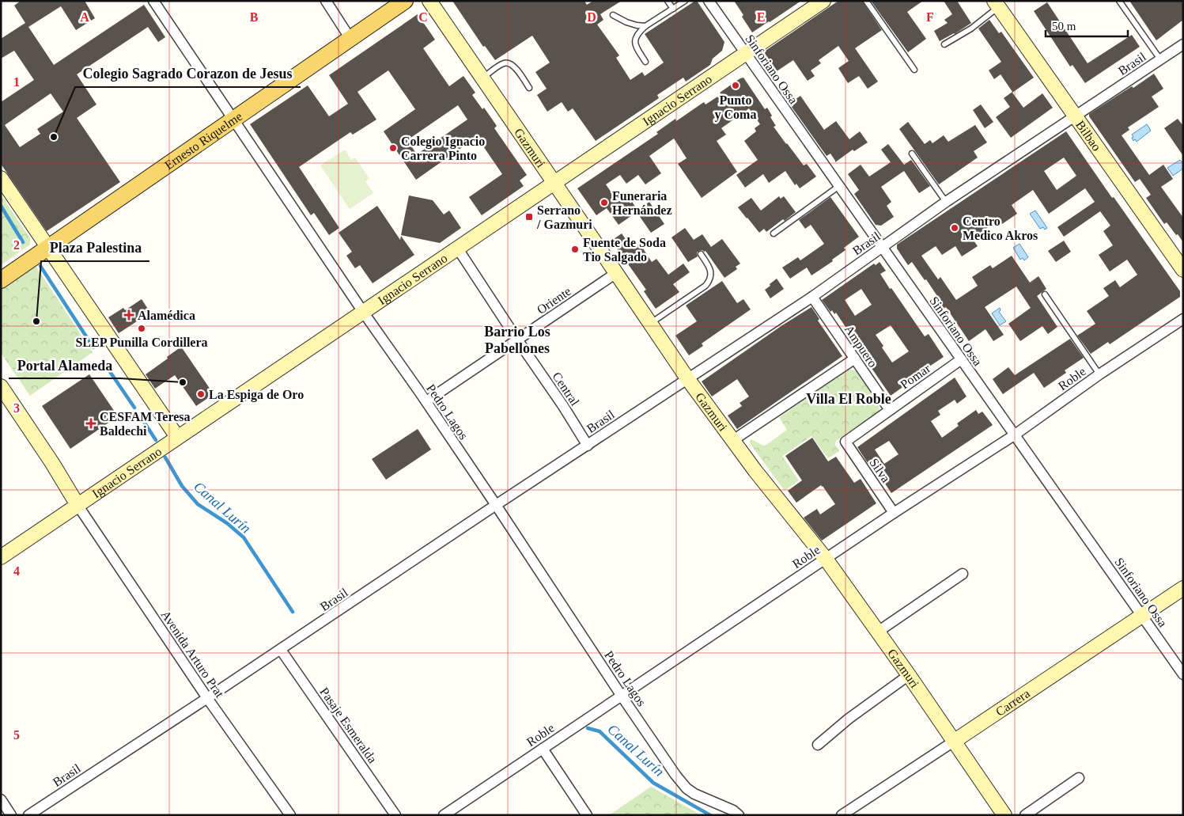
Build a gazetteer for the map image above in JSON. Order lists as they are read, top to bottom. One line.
{"streets":{"main road":["Ignacio Serrano","Bilbao","Ernesto Riquelme","Gazmuri","Carrera"],"street":["Brasil","Sinforiano Ossa","Oriente","Ampuero","Pomar","Roble","Central","Pedro Lagos","Silva","Avenida Arturo Prat","Pasaje Esmeralda"]},"crossings":[["Brasil","Sinforiano Ossa"],["Brasil","Bilbao"],["Brasil","Gazmuri"],["Brasil","Ampuero"],["Brasil","Central"],["Brasil","Pedro Lagos"],["Brasil","Avenida Arturo Prat"],["Brasil","Pasaje Esmeralda"],["Sinforiano Ossa","Ignacio Serrano"],["Sinforiano Ossa","Pomar"],["Sinforiano Ossa","Roble"],["Sinforiano Ossa","Carrera"],["Ignacio Serrano","Gazmuri"],["Ignacio Serrano","Central"],["Ignacio Serrano","Pedro Lagos"],["Ignacio Serrano","Avenida Arturo Prat"],["Ernesto Riquelme","Pedro Lagos"],["Gazmuri","Oriente"],["Gazmuri","Roble"],["Gazmuri","Carrera"],["Oriente","Central"],["Oriente","Pedro Lagos"],["Ampuero","Pomar"],["Pomar","Silva"],["Roble","Pedro Lagos"],["Roble","Silva"]],"districts":["Barrio Los Pabellones","Villa El Roble"],"water":["Canal Lurín"],"places":{"other":["Punto y Coma","Colegio Sagrado Corazon de Jesus","Colegio Ignacio Carrera Pinto","Funeraria Hernández","Centro Medico Akros","Fuente de Soda Tio Salgado","Plaza Palestina","SLEP Punilla Cordillera","Portal Alameda","La Espiga de Oro"],"transit":["Serrano / Gazmuri"],"health":["Alamédica","CESFAM Teresa Baldechi"]},"scale_bar":"50 m","grid":{"columns":["A","B","C","D","E","F"],"rows":["1","2","3","4","5"]}}
